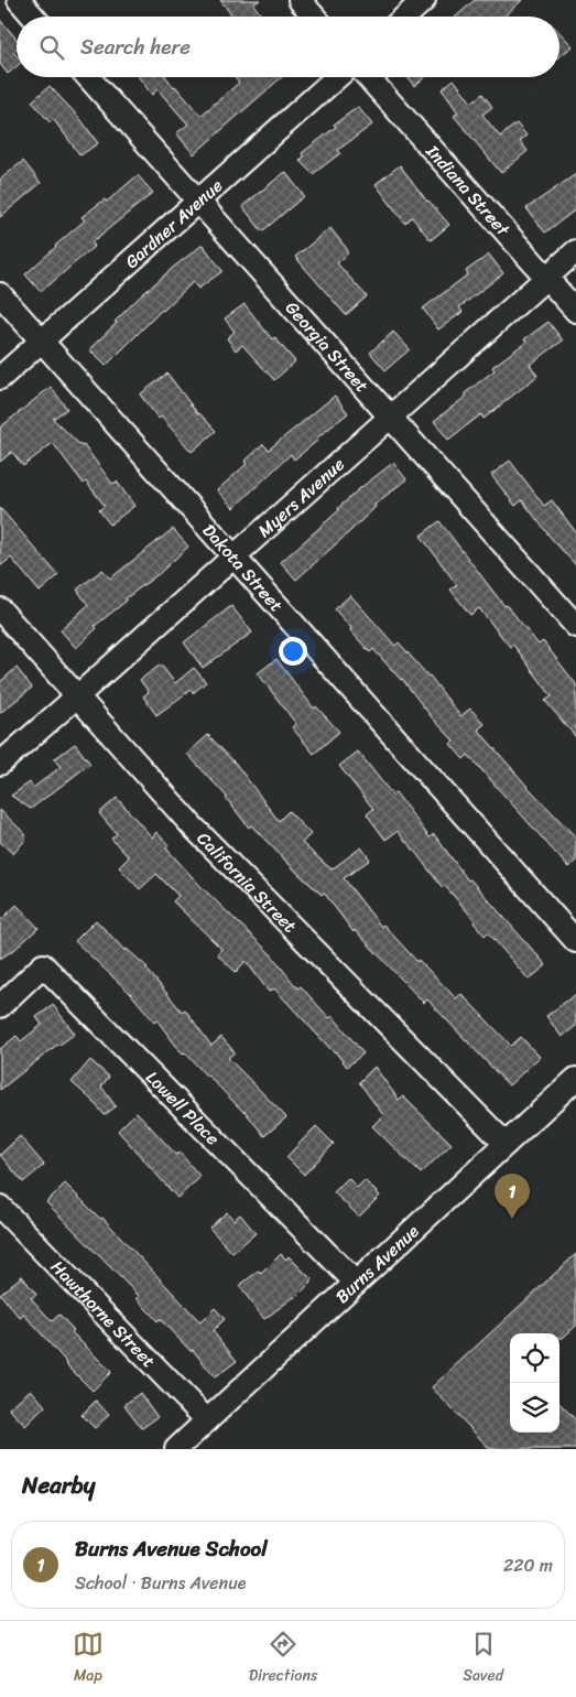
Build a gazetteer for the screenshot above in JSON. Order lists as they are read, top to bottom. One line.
{"streets":{"street":["Indiana Street","Gardner Avenue","Georgia Street","Myers Avenue","Dakota Street","California Street","Lowell Place","Burns Avenue","Hawthorne Street"]},"crossings":[["Indiana Street","Myers Avenue"],["Gardner Avenue","Georgia Street"],["Gardner Avenue","Dakota Street"],["Georgia Street","Myers Avenue"],["Myers Avenue","Dakota Street"],["Myers Avenue","California Street"],["California Street","Burns Avenue"],["Lowell Place","Burns Avenue"],["Burns Avenue","Hawthorne Street"]],"page":{"search":"Search here","pins":"1","heading":"Nearby","list":[{"mark":"1","name":"Burns Avenue School","note":"School · Burns Avenue","value":"220 m"}],"nav":["Map","Directions","Saved"]}}
